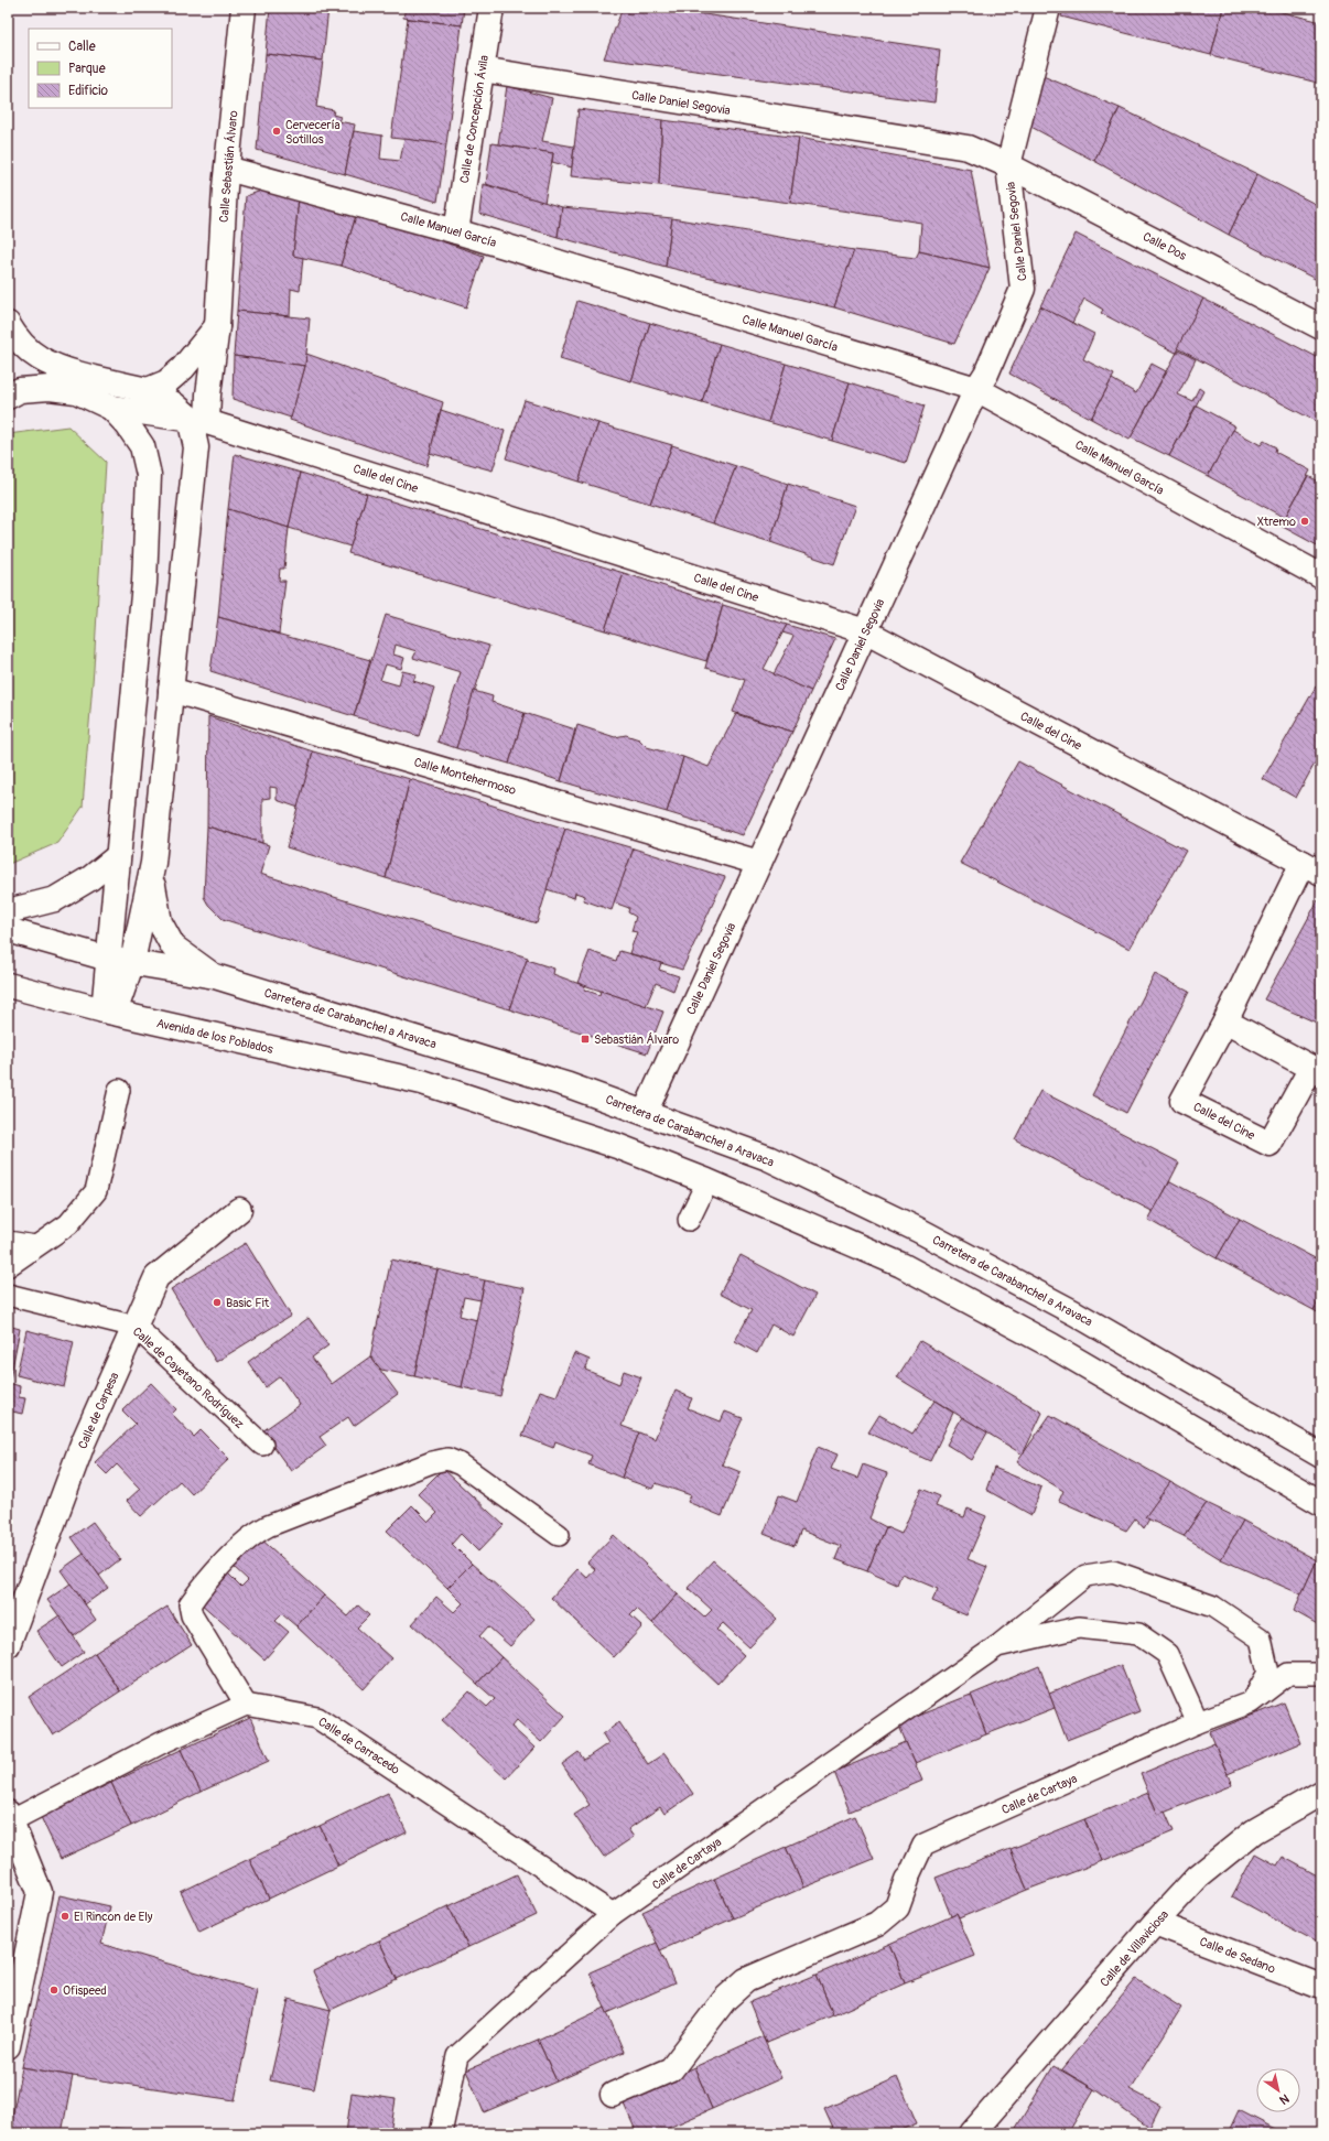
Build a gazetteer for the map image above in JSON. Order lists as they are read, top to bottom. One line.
{"streets":{"main road":["Calle Daniel Segovia","Calle de Concepción Ávila","Calle Sebastián Álvaro","Calle Manuel García","Calle Dos","Calle del Cine","Calle Montehermoso","Carretera de Carabanchel a Aravaca","Avenida de los Poblados","Calle de Carpesa","Calle de Cartaya","Calle de Villaviciosa","Calle de Sedano"],"lane":["Calle de Cayetano Rodríguez","Calle de Carracedo"]},"crossings":[["Calle Daniel Segovia","Calle de Concepción Ávila"],["Calle Daniel Segovia","Calle Manuel García"],["Calle Daniel Segovia","Calle Dos"],["Calle Daniel Segovia","Calle del Cine"],["Calle Daniel Segovia","Calle Montehermoso"],["Calle Daniel Segovia","Carretera de Carabanchel a Aravaca"],["Calle de Concepción Ávila","Calle Manuel García"],["Calle Sebastián Álvaro","Calle Manuel García"],["Calle Sebastián Álvaro","Calle del Cine"],["Calle Sebastián Álvaro","Calle Montehermoso"],["Calle de Cayetano Rodríguez","Calle de Carpesa"],["Calle de Carracedo","Calle de Cartaya"],["Calle de Villaviciosa","Calle de Sedano"]],"places":{"other":["Cervecería Sotillos","Xtremo","Basic Fit","El Rincon de Ely","Ofispeed"],"transit":["Sebastián Álvaro"]},"legend":["Calle","Parque","Edificio"],"north":"bottom right"}
